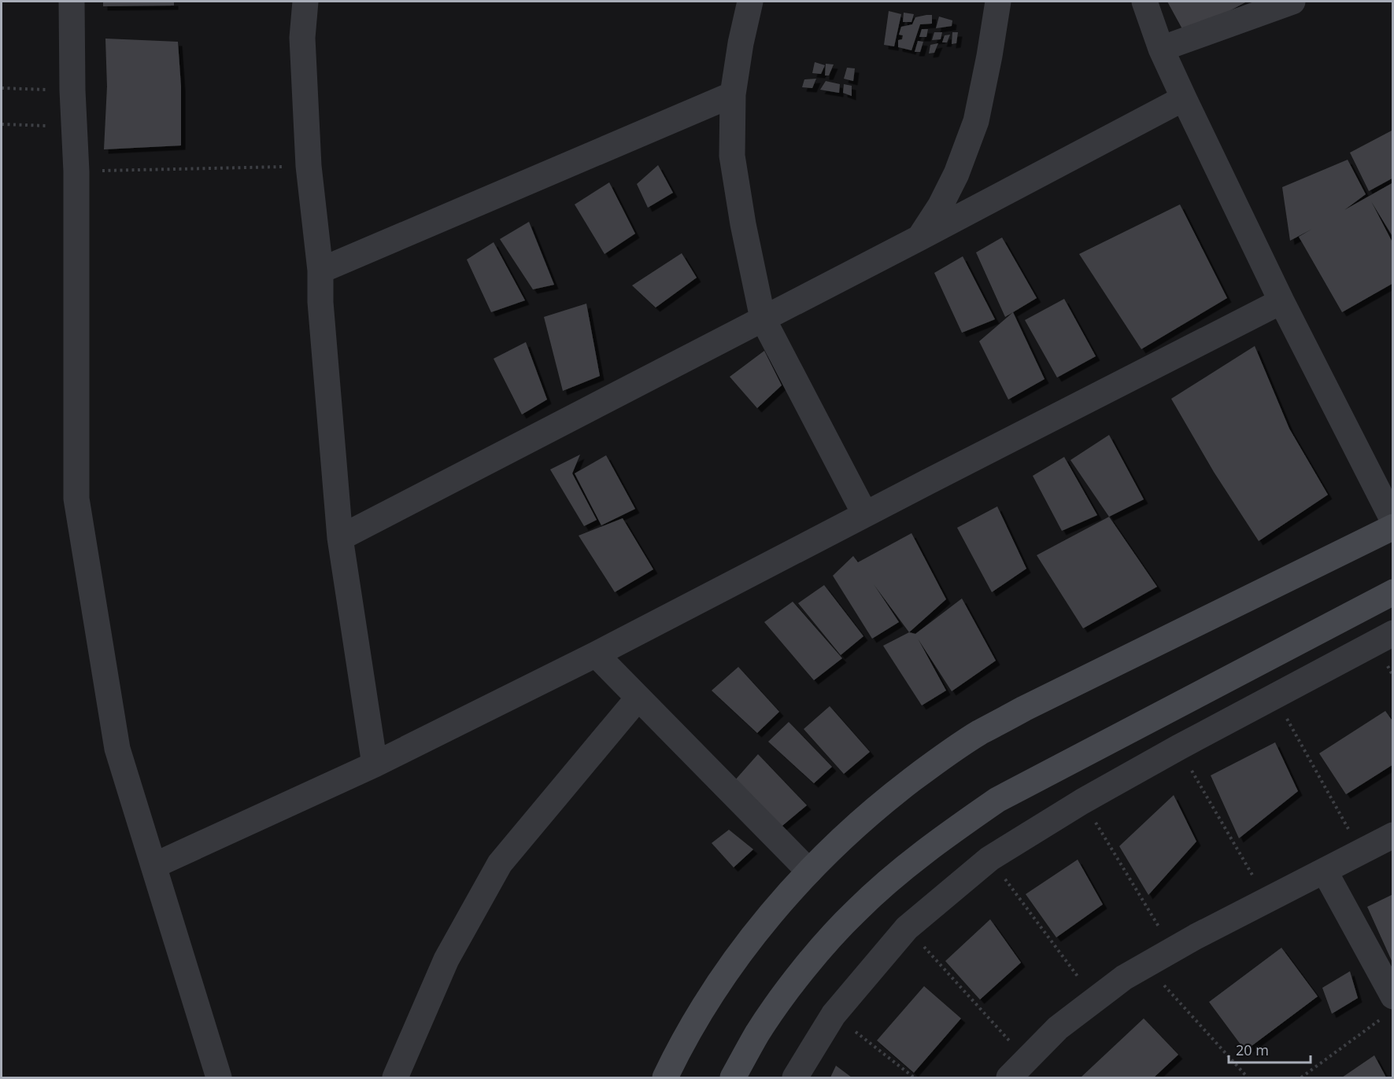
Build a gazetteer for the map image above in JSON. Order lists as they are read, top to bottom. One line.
{"scale_bar":"20 m"}
